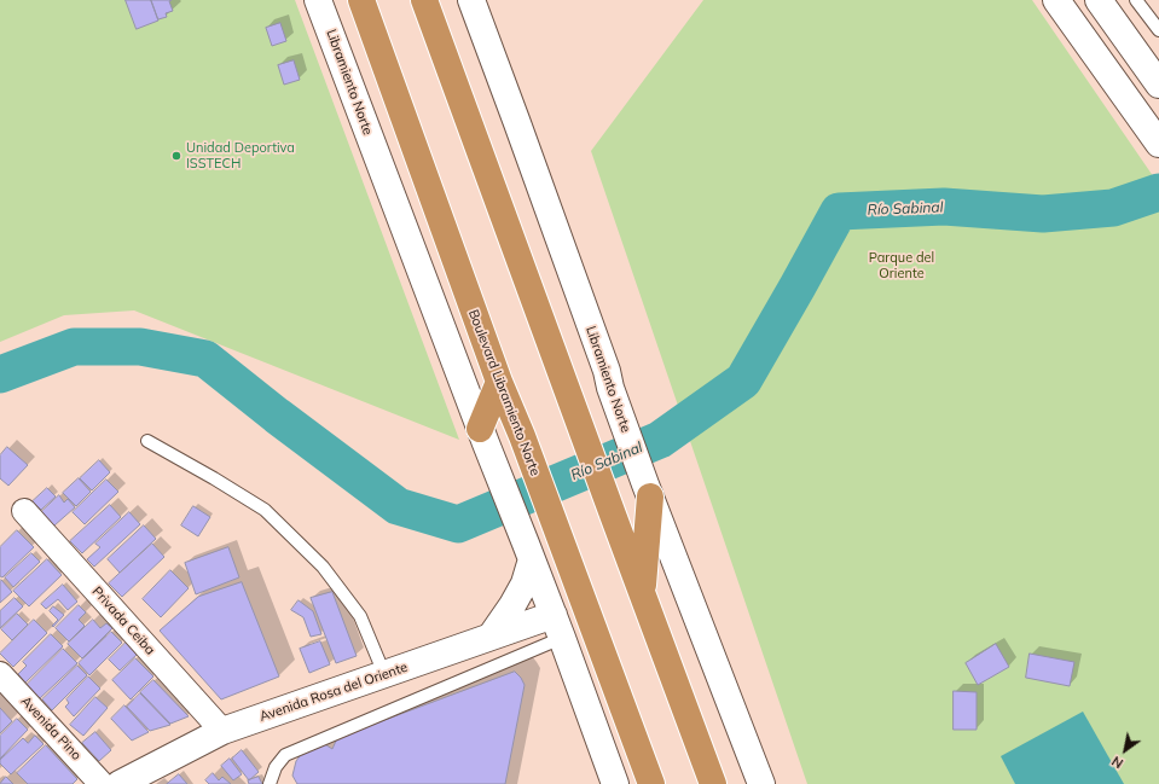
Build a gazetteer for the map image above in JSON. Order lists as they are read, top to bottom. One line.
{"streets":{"highway":["Boulevard Libramiento Norte"],"street":["Libramiento Norte","Privada Ceiba","Avenida Rosa del Oriente","Avenida Pino"]},"crossings":[["Libramiento Norte","Avenida Rosa del Oriente"],["Privada Ceiba","Avenida Rosa del Oriente"]],"water":["Río Sabinal"],"parks":["Parque del Oriente"],"places":["Unidad Deportiva ISSTECH"],"north":"bottom left"}
